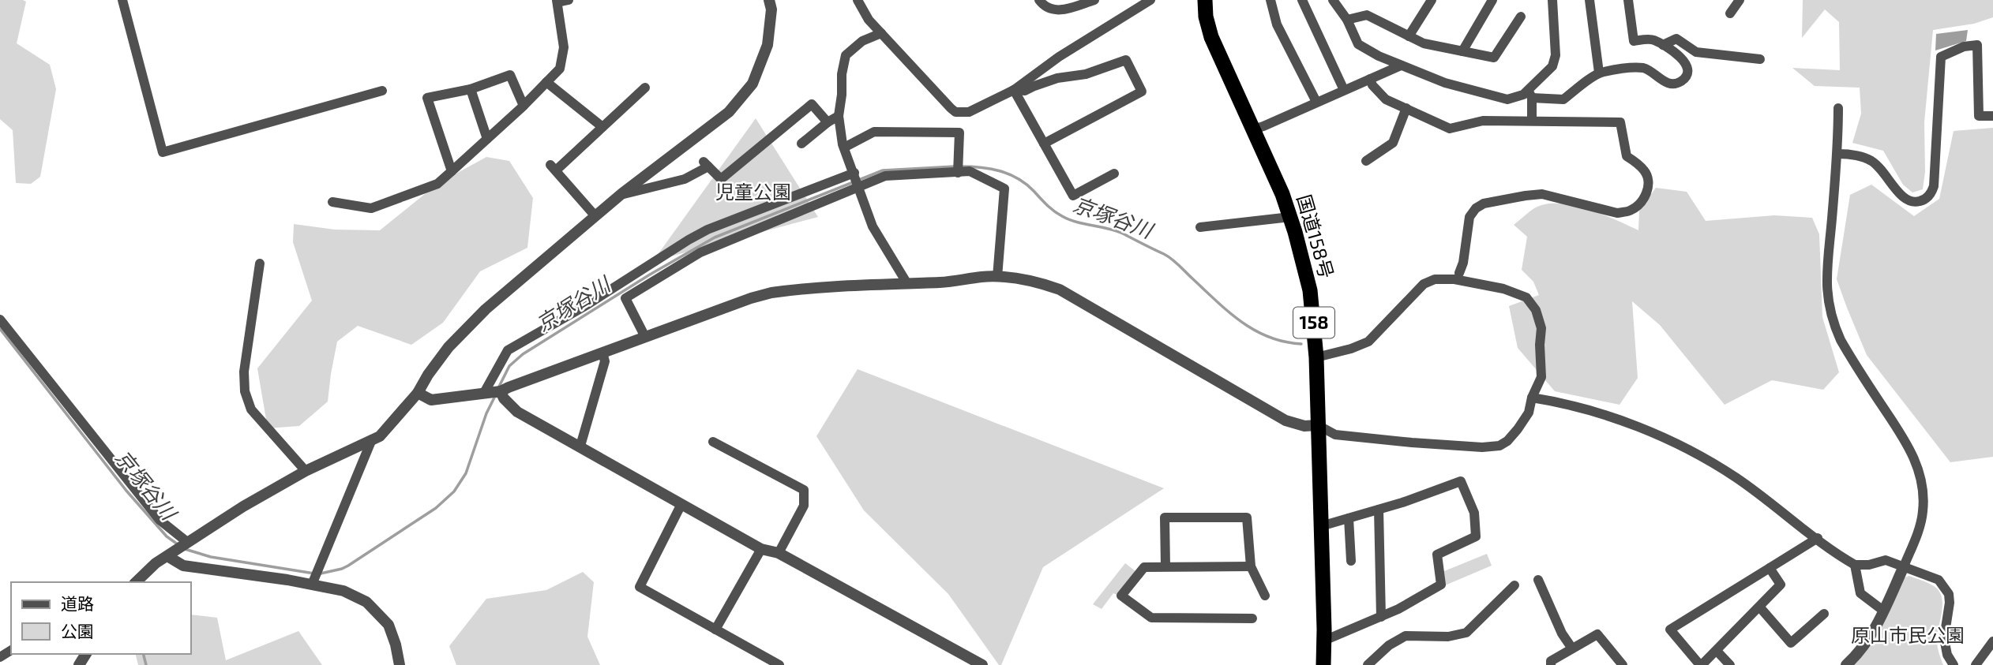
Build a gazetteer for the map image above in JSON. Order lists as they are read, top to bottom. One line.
{"streets":{"highway":["国道158号","158"]},"water":["京塚谷川"],"parks":["児童公園","原山市民公園"],"legend":["道路","公園"]}
